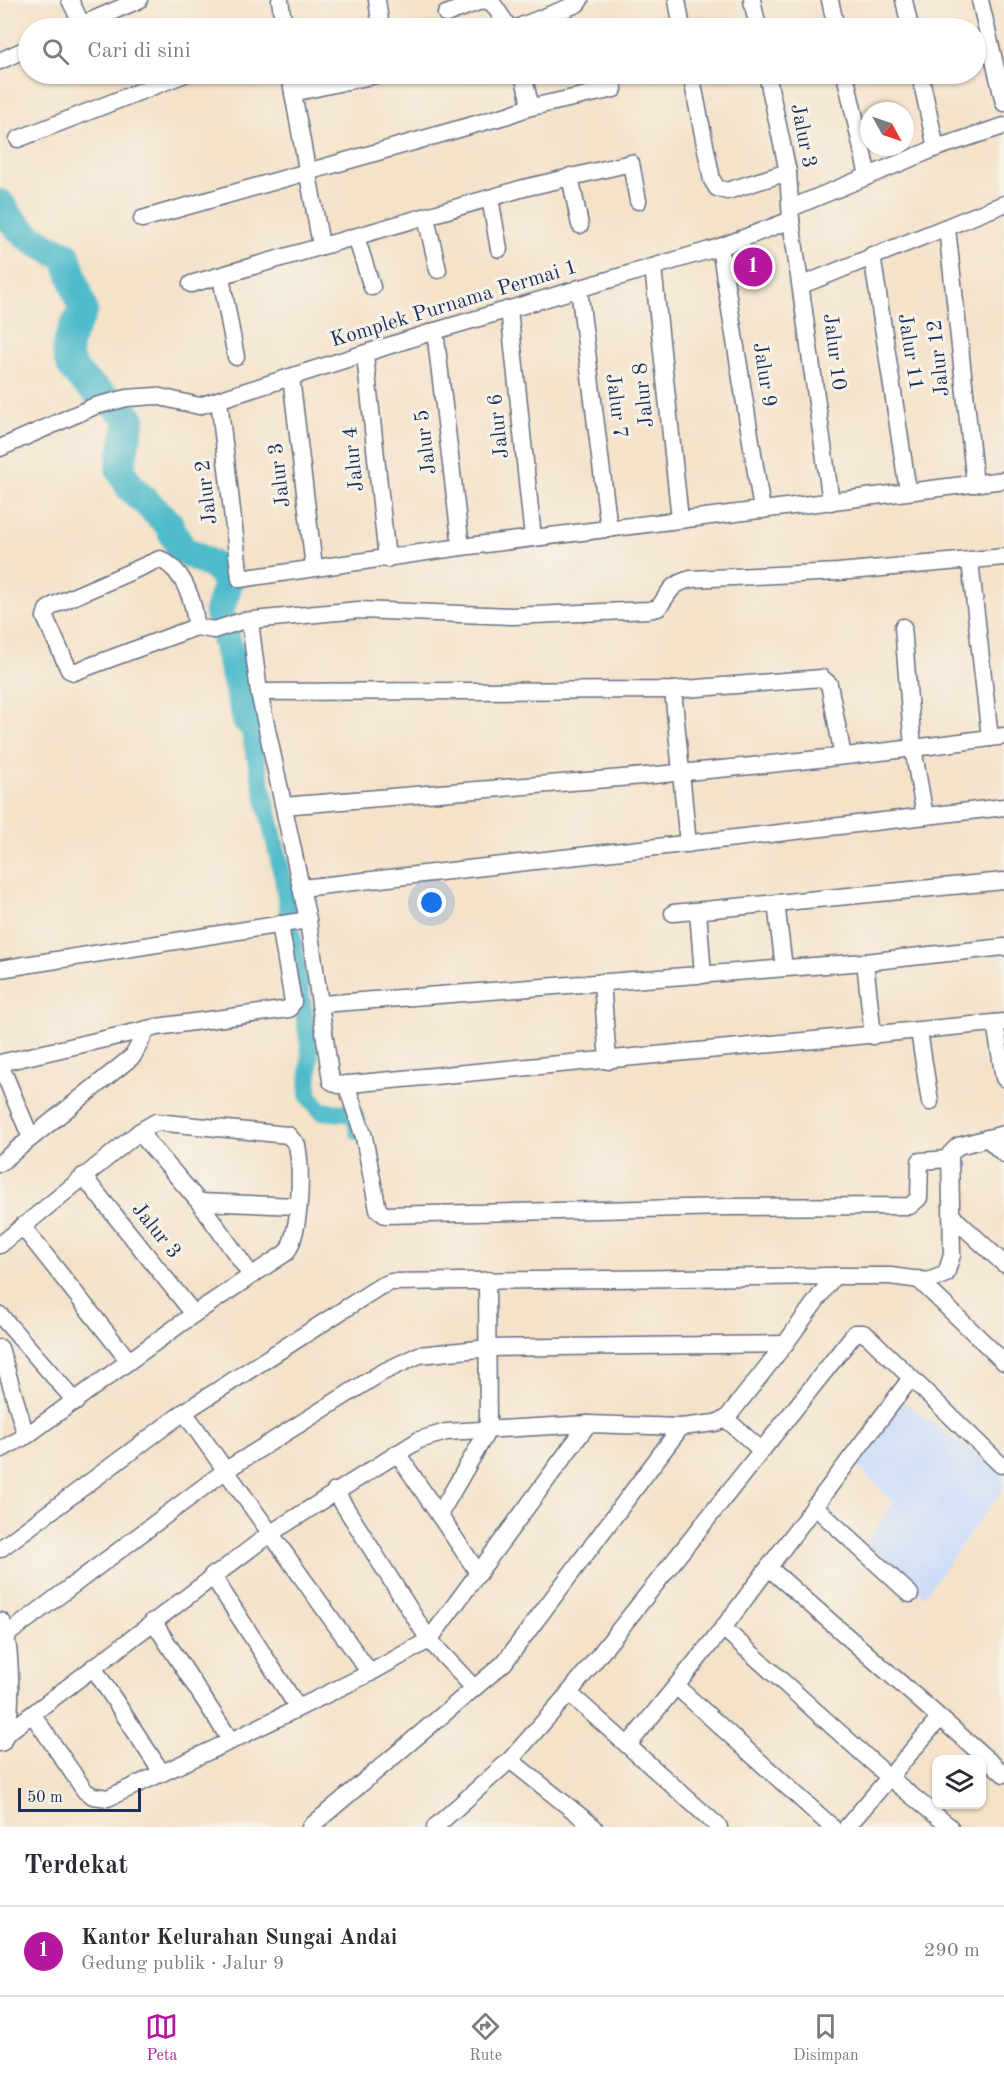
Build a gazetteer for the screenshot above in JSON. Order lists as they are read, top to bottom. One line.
{"streets":{"street":["Jalur 3","Komplek Purnama Permai 1","Jalur 10","Jalur 11","Jalur 12","Jalur 9","Jalur 8","Jalur 7","Jalur 6","Jalur 5","Jalur 4","Jalur 2"]},"crossings":[["Jalur 3","Komplek Purnama Permai 1"],["Jalur 3","Jalur 10"],["Jalur 3","Jalur 2"],["Komplek Purnama Permai 1","Jalur 10"],["Komplek Purnama Permai 1","Jalur 9"],["Komplek Purnama Permai 1","Jalur 8"],["Komplek Purnama Permai 1","Jalur 7"],["Komplek Purnama Permai 1","Jalur 6"],["Komplek Purnama Permai 1","Jalur 5"],["Komplek Purnama Permai 1","Jalur 4"],["Komplek Purnama Permai 1","Jalur 2"]],"scale_bar":"50 m","north":"bottom right","page":{"search":"Cari di sini","pins":"1","scale":"50 m","heading":"Terdekat","list":[{"mark":"1","name":"Kantor Kelurahan Sungai Andai","note":"Gedung publik · Jalur 9","value":"290 m"}],"nav":["Peta","Rute","Disimpan"]}}
